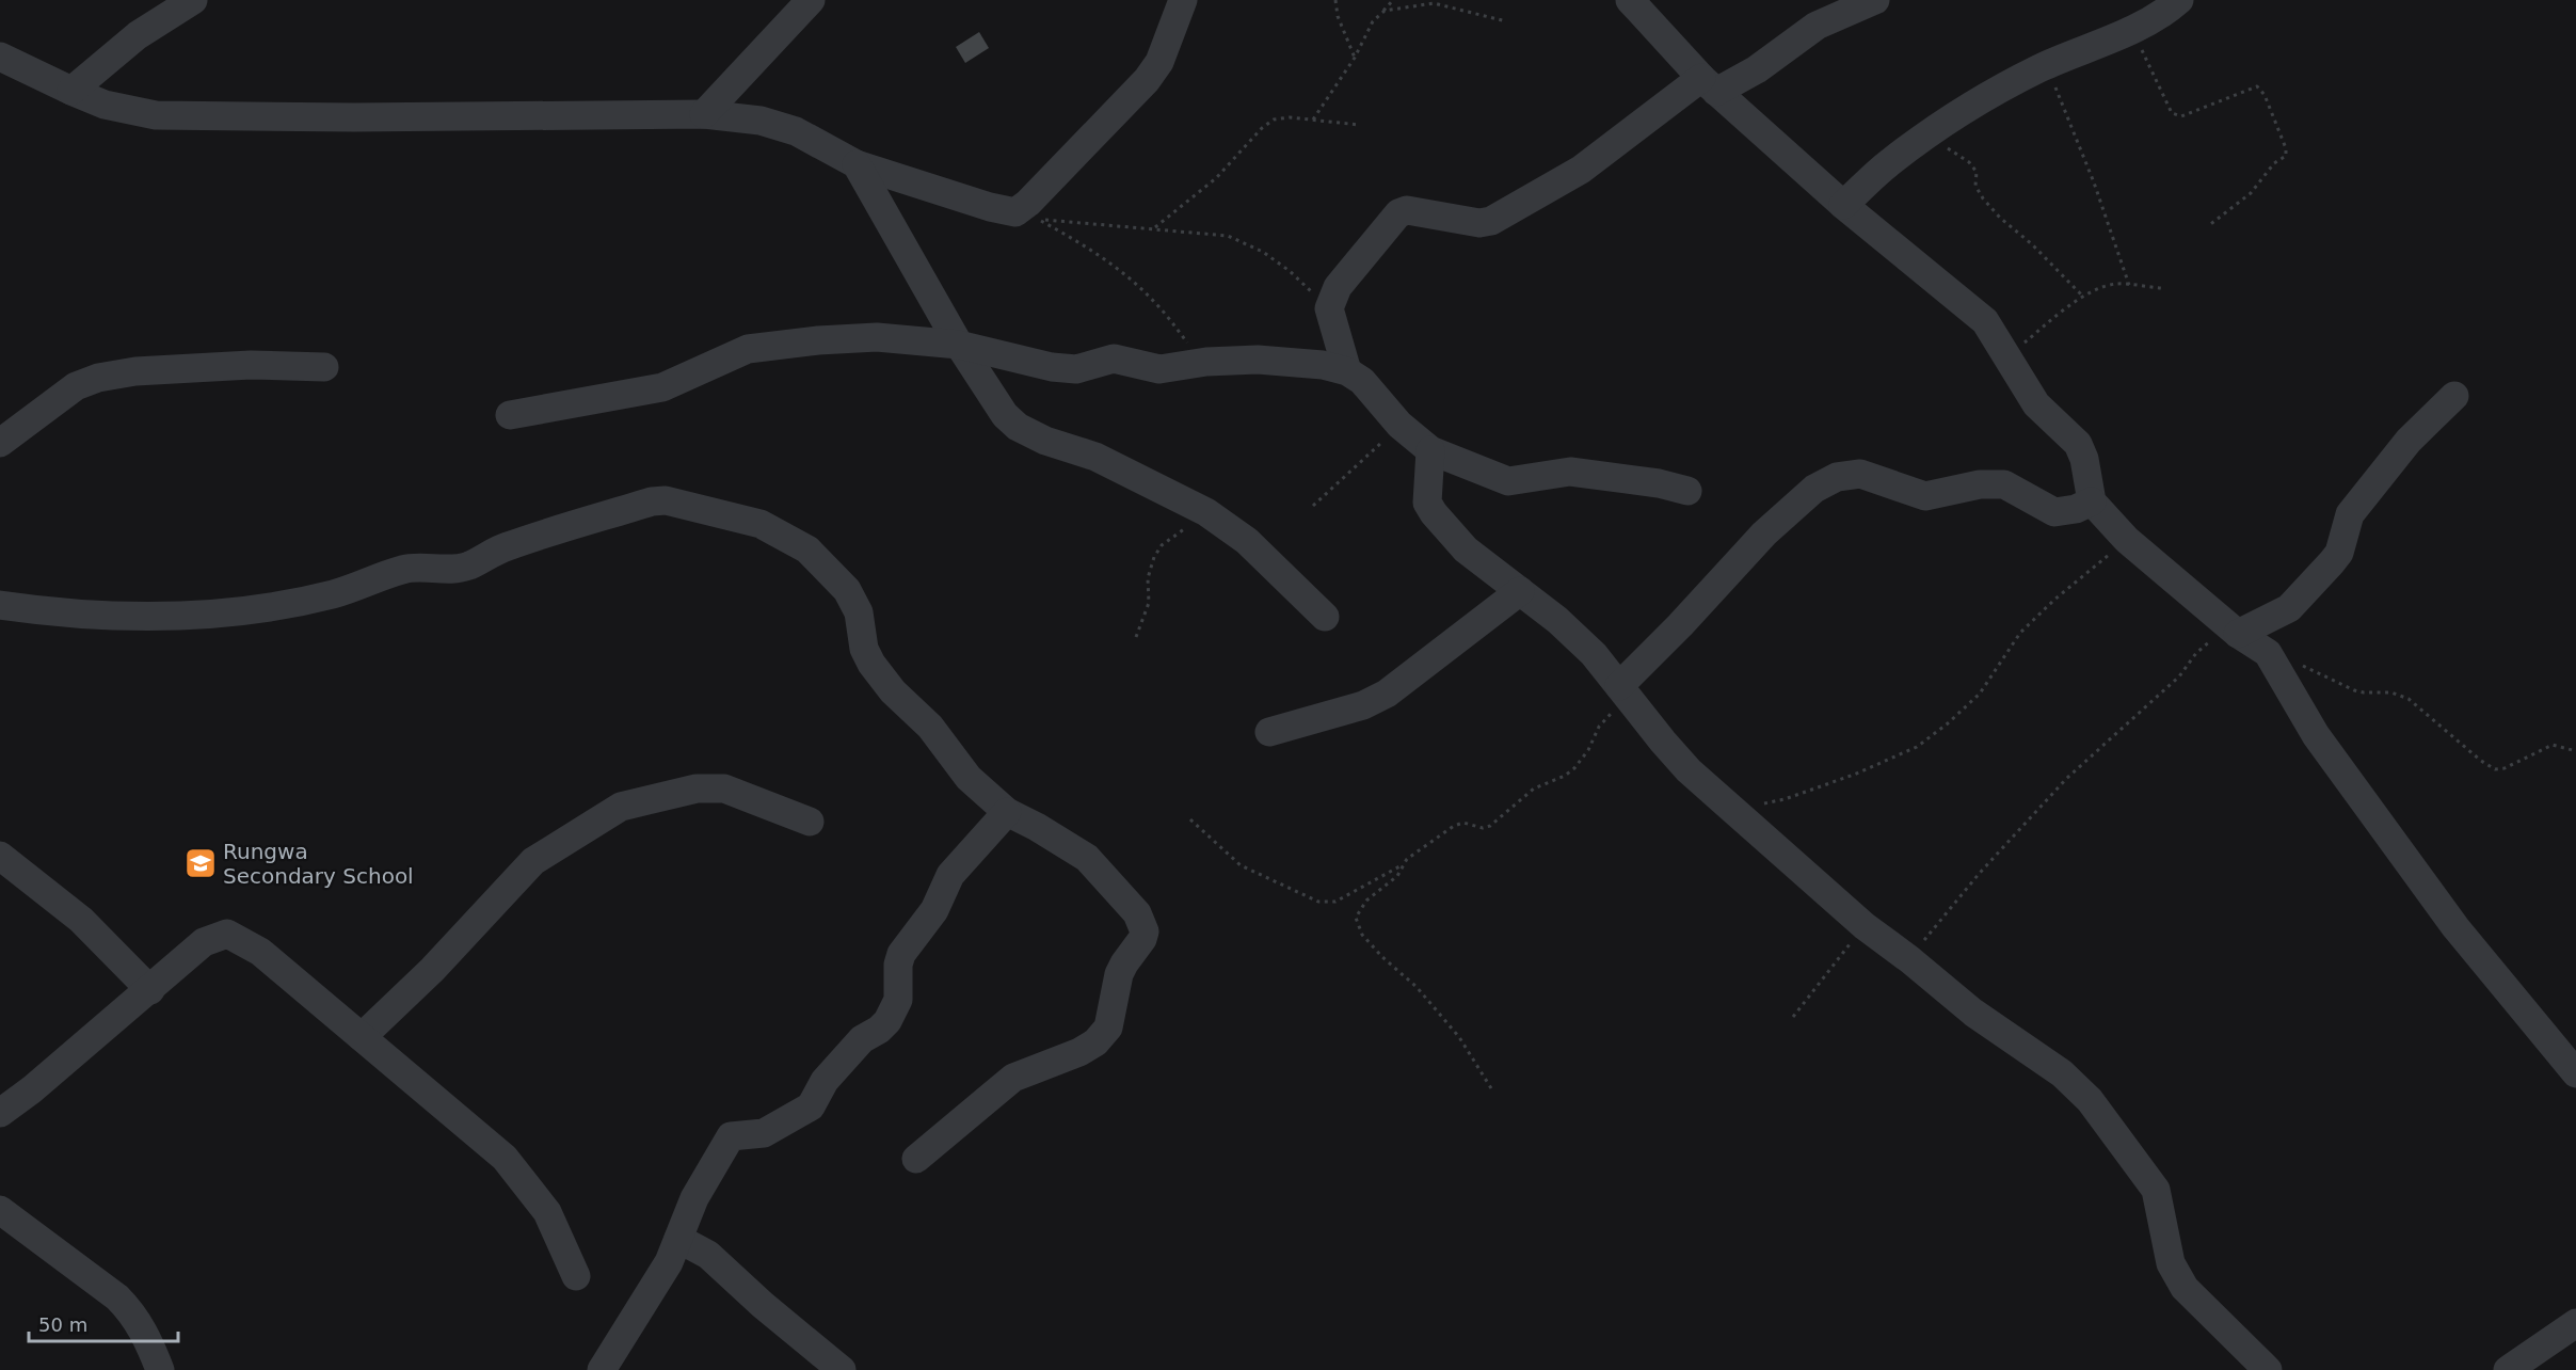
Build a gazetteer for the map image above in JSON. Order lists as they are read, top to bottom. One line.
{"places":{"school or university":["Rungwa Secondary School"]},"scale_bar":"50 m"}
